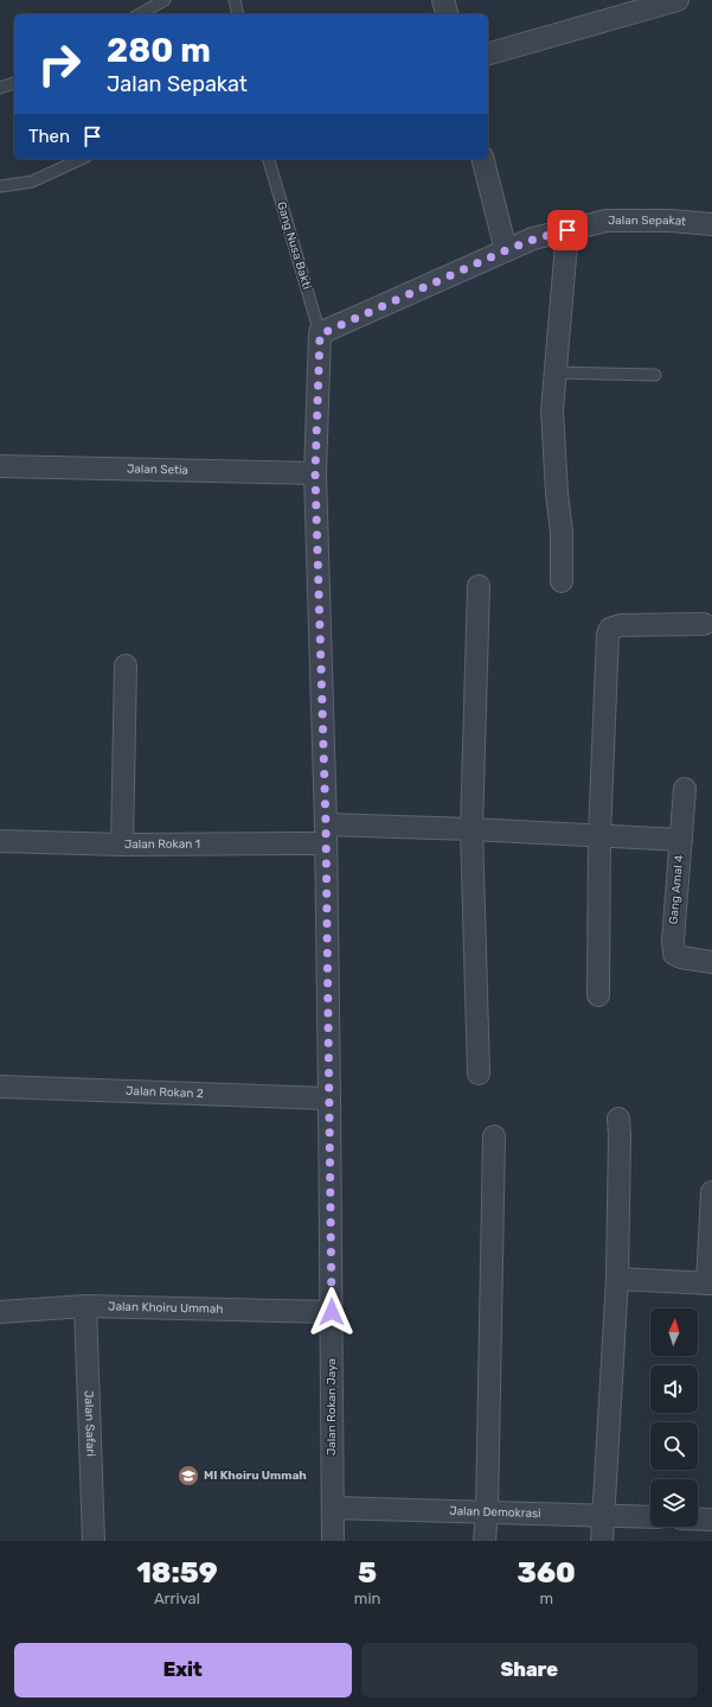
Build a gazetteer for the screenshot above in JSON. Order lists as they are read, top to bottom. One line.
{"streets":{"street":["Jalan Sepakat","Jalan Setia","Jalan Rokan 1","Gang Amal 4","Jalan Rokan 2","Jalan Khoiru Ummah","Jalan Rokan Jaya","Jalan Safari","Jalan Demokrasi"],"lane":["Gang Nusa Bakti"]},"crossings":[["Jalan Sepakat","Gang Nusa Bakti"],["Jalan Sepakat","Jalan Rokan Jaya"],["Gang Nusa Bakti","Jalan Rokan Jaya"],["Jalan Setia","Jalan Rokan Jaya"],["Jalan Rokan 1","Gang Amal 4"],["Jalan Rokan 1","Jalan Rokan Jaya"],["Jalan Rokan 2","Jalan Rokan Jaya"],["Jalan Khoiru Ummah","Jalan Rokan Jaya"],["Jalan Khoiru Ummah","Jalan Safari"],["Jalan Rokan Jaya","Jalan Demokrasi"]],"places":{"school or university":["MI Khoiru Ummah"]},"north":"top","page":{"turn":["280 m","Jalan Sepakat"],"then":"Then","eta":["18:59","Arrival","5","min","360","m"],"buttons":["Exit","Share"]}}
